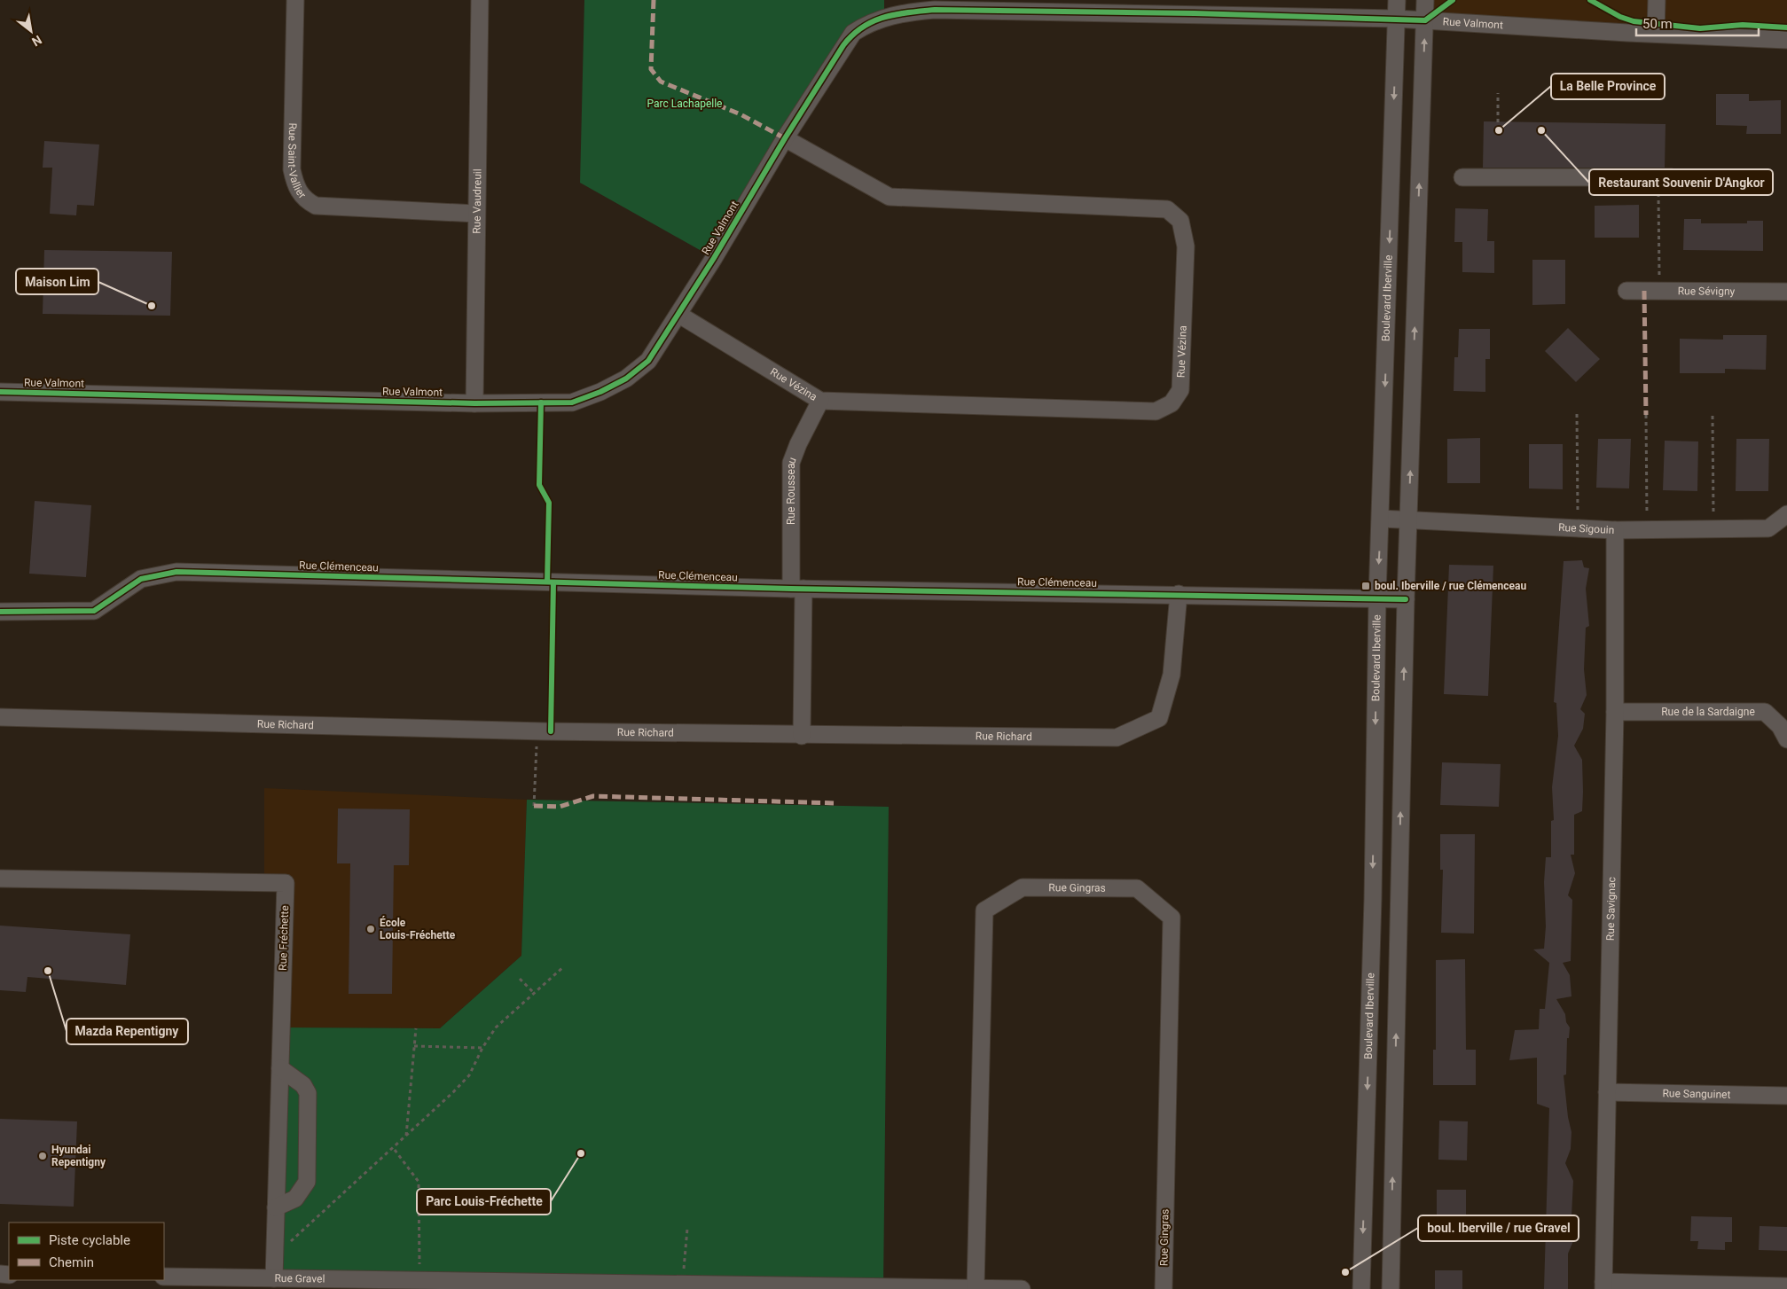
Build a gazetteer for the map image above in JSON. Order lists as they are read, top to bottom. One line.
{"streets":{"street":["Rue Valmont","Rue Saint-Vallier","Rue Vaudreuil","Rue Sévigny","Boulevard Iberville","Rue Vézina","Rue Rousseau","Rue Sigouin","Rue Clémenceau","Rue de la Sardaigne","Rue Richard","Rue Gingras","Rue Savignac","Rue Fréchette","Rue Sanguinet","Rue Gravel"]},"crossings":[["Rue Valmont","Rue Vaudreuil"],["Rue Valmont","Boulevard Iberville"],["Rue Valmont","Rue Vézina"],["Rue Saint-Vallier","Rue Vaudreuil"],["Boulevard Iberville","Rue Sigouin"],["Boulevard Iberville","Rue Clémenceau"],["Rue Vézina","Rue Rousseau"],["Rue Rousseau","Rue Clémenceau"],["Rue Rousseau","Rue Richard"],["Rue Sigouin","Rue Savignac"],["Rue Clémenceau","Rue Richard"],["Rue de la Sardaigne","Rue Savignac"],["Rue Gingras","Rue Gravel"],["Rue Savignac","Rue Sanguinet"],["Rue Fréchette","Rue Gravel"]],"parks":["Parc Lachapelle"],"places":{"other":["La Belle Province","Restaurant Souvenir D'Angkor","Maison Lim","École Louis-Fréchette","Mazda Repentigny","Parc Louis-Fréchette","Hyundai Repentigny","boul. Iberville / rue Gravel"],"transit":["boul. Iberville / rue Clémenceau"]},"legend":["Piste cyclable","Chemin"],"scale_bar":"50 m","north":"bottom right"}
